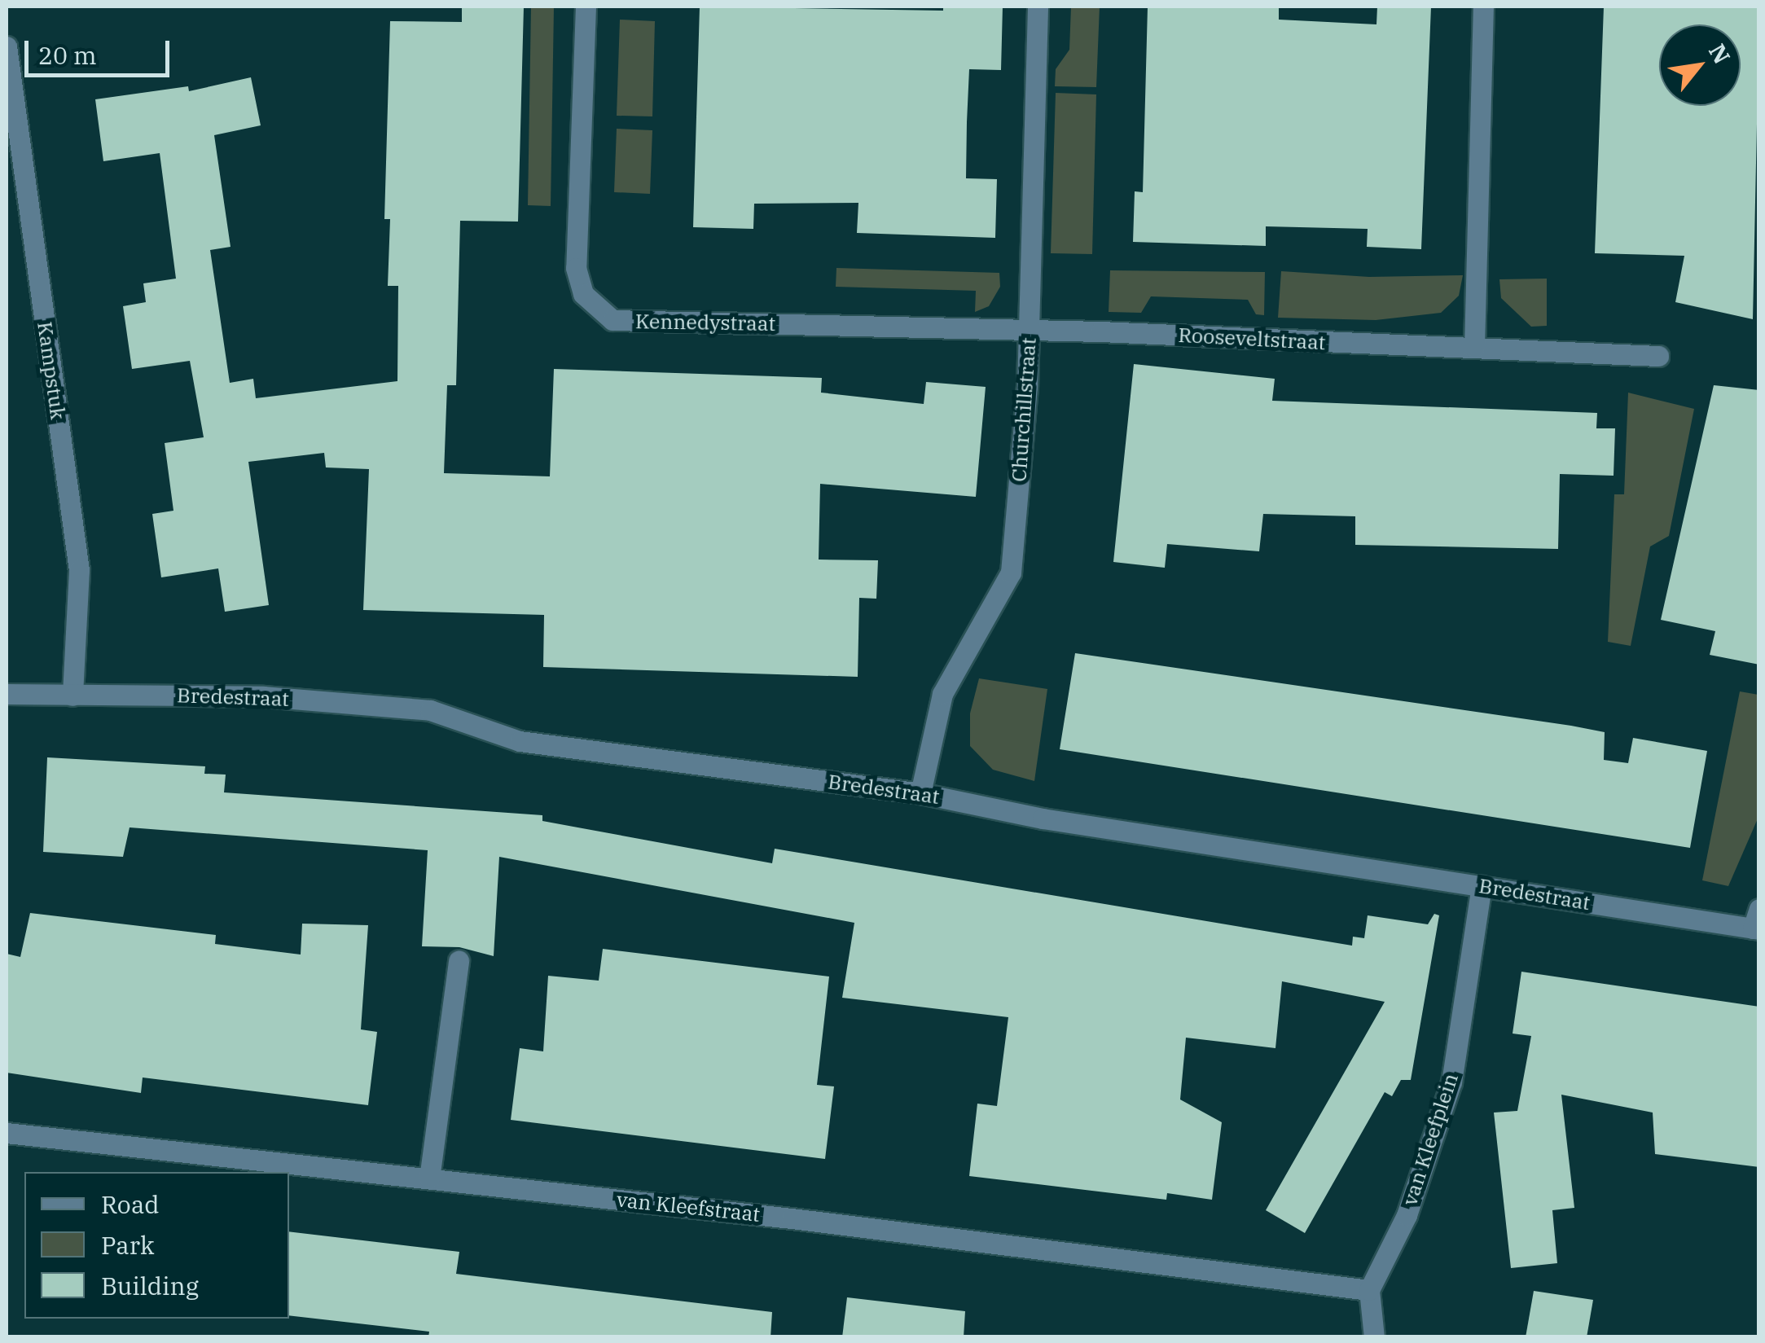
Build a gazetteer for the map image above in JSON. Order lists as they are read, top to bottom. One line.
{"streets":{"street":["Kennedystraat","Rooseveltstraat","Kampstuk","Churchillstraat","Bredestraat","van Kleefplein","van Kleefstraat"]},"crossings":[["Kennedystraat","Rooseveltstraat"],["Kennedystraat","Churchillstraat"],["Rooseveltstraat","Churchillstraat"],["Kampstuk","Bredestraat"],["Churchillstraat","Bredestraat"],["Bredestraat","van Kleefplein"],["van Kleefplein","van Kleefstraat"]],"legend":["Road","Park","Building"],"scale_bar":"20 m","north":"top right"}
